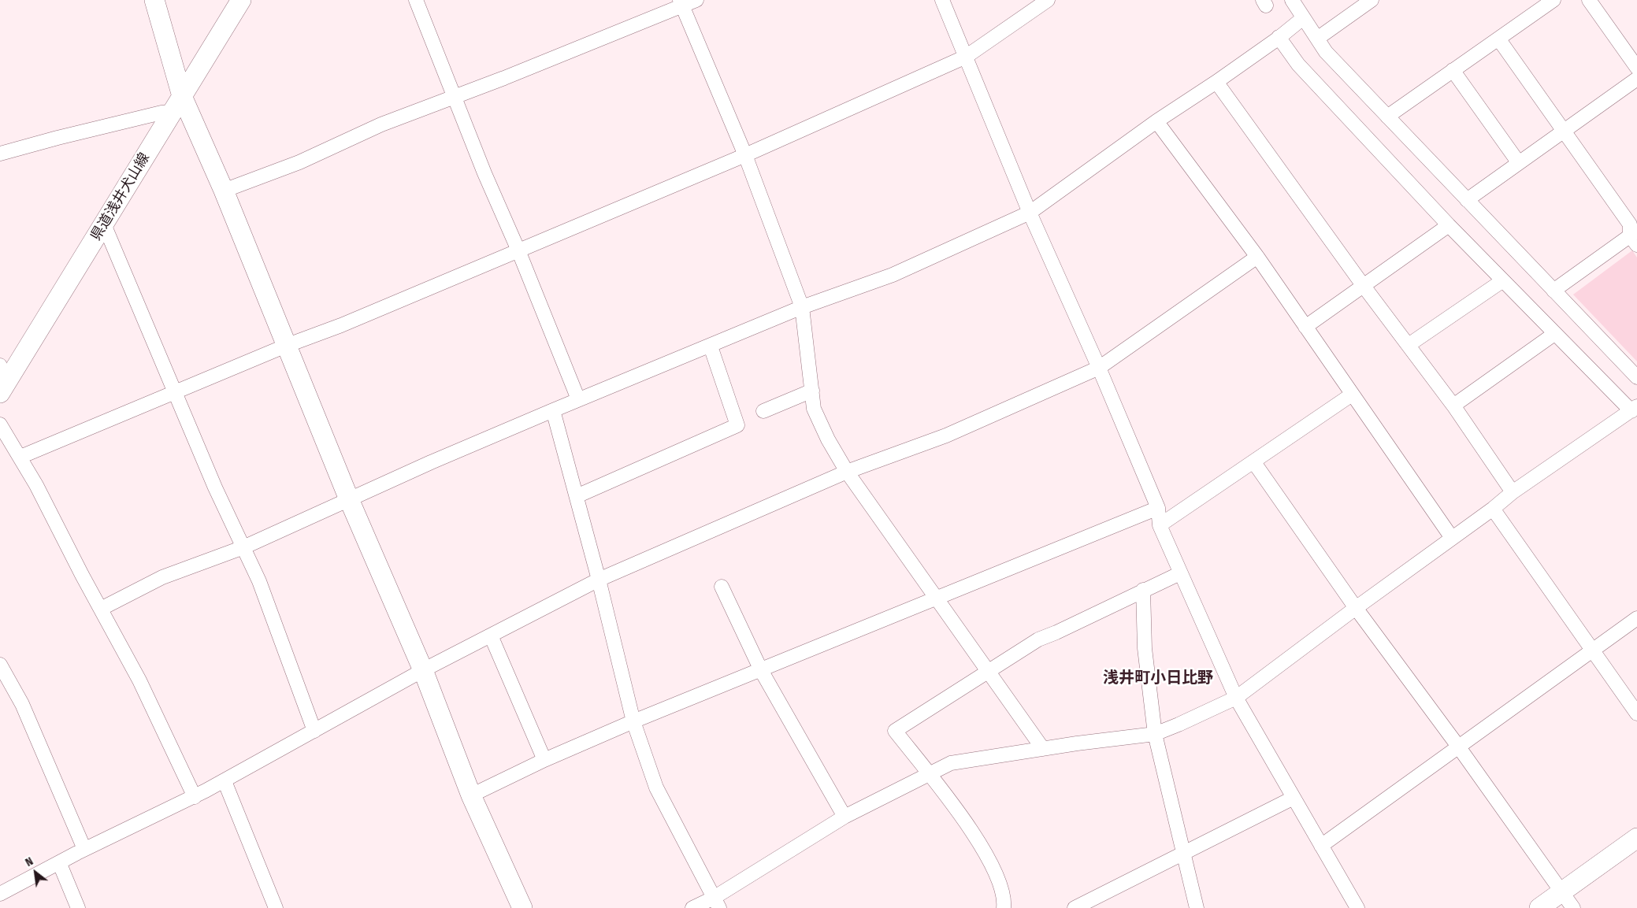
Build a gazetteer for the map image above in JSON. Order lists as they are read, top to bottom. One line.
{"streets":{"street":["県道浅井犬山線"]},"districts":["浅井町小日比野"],"north":"top left"}
